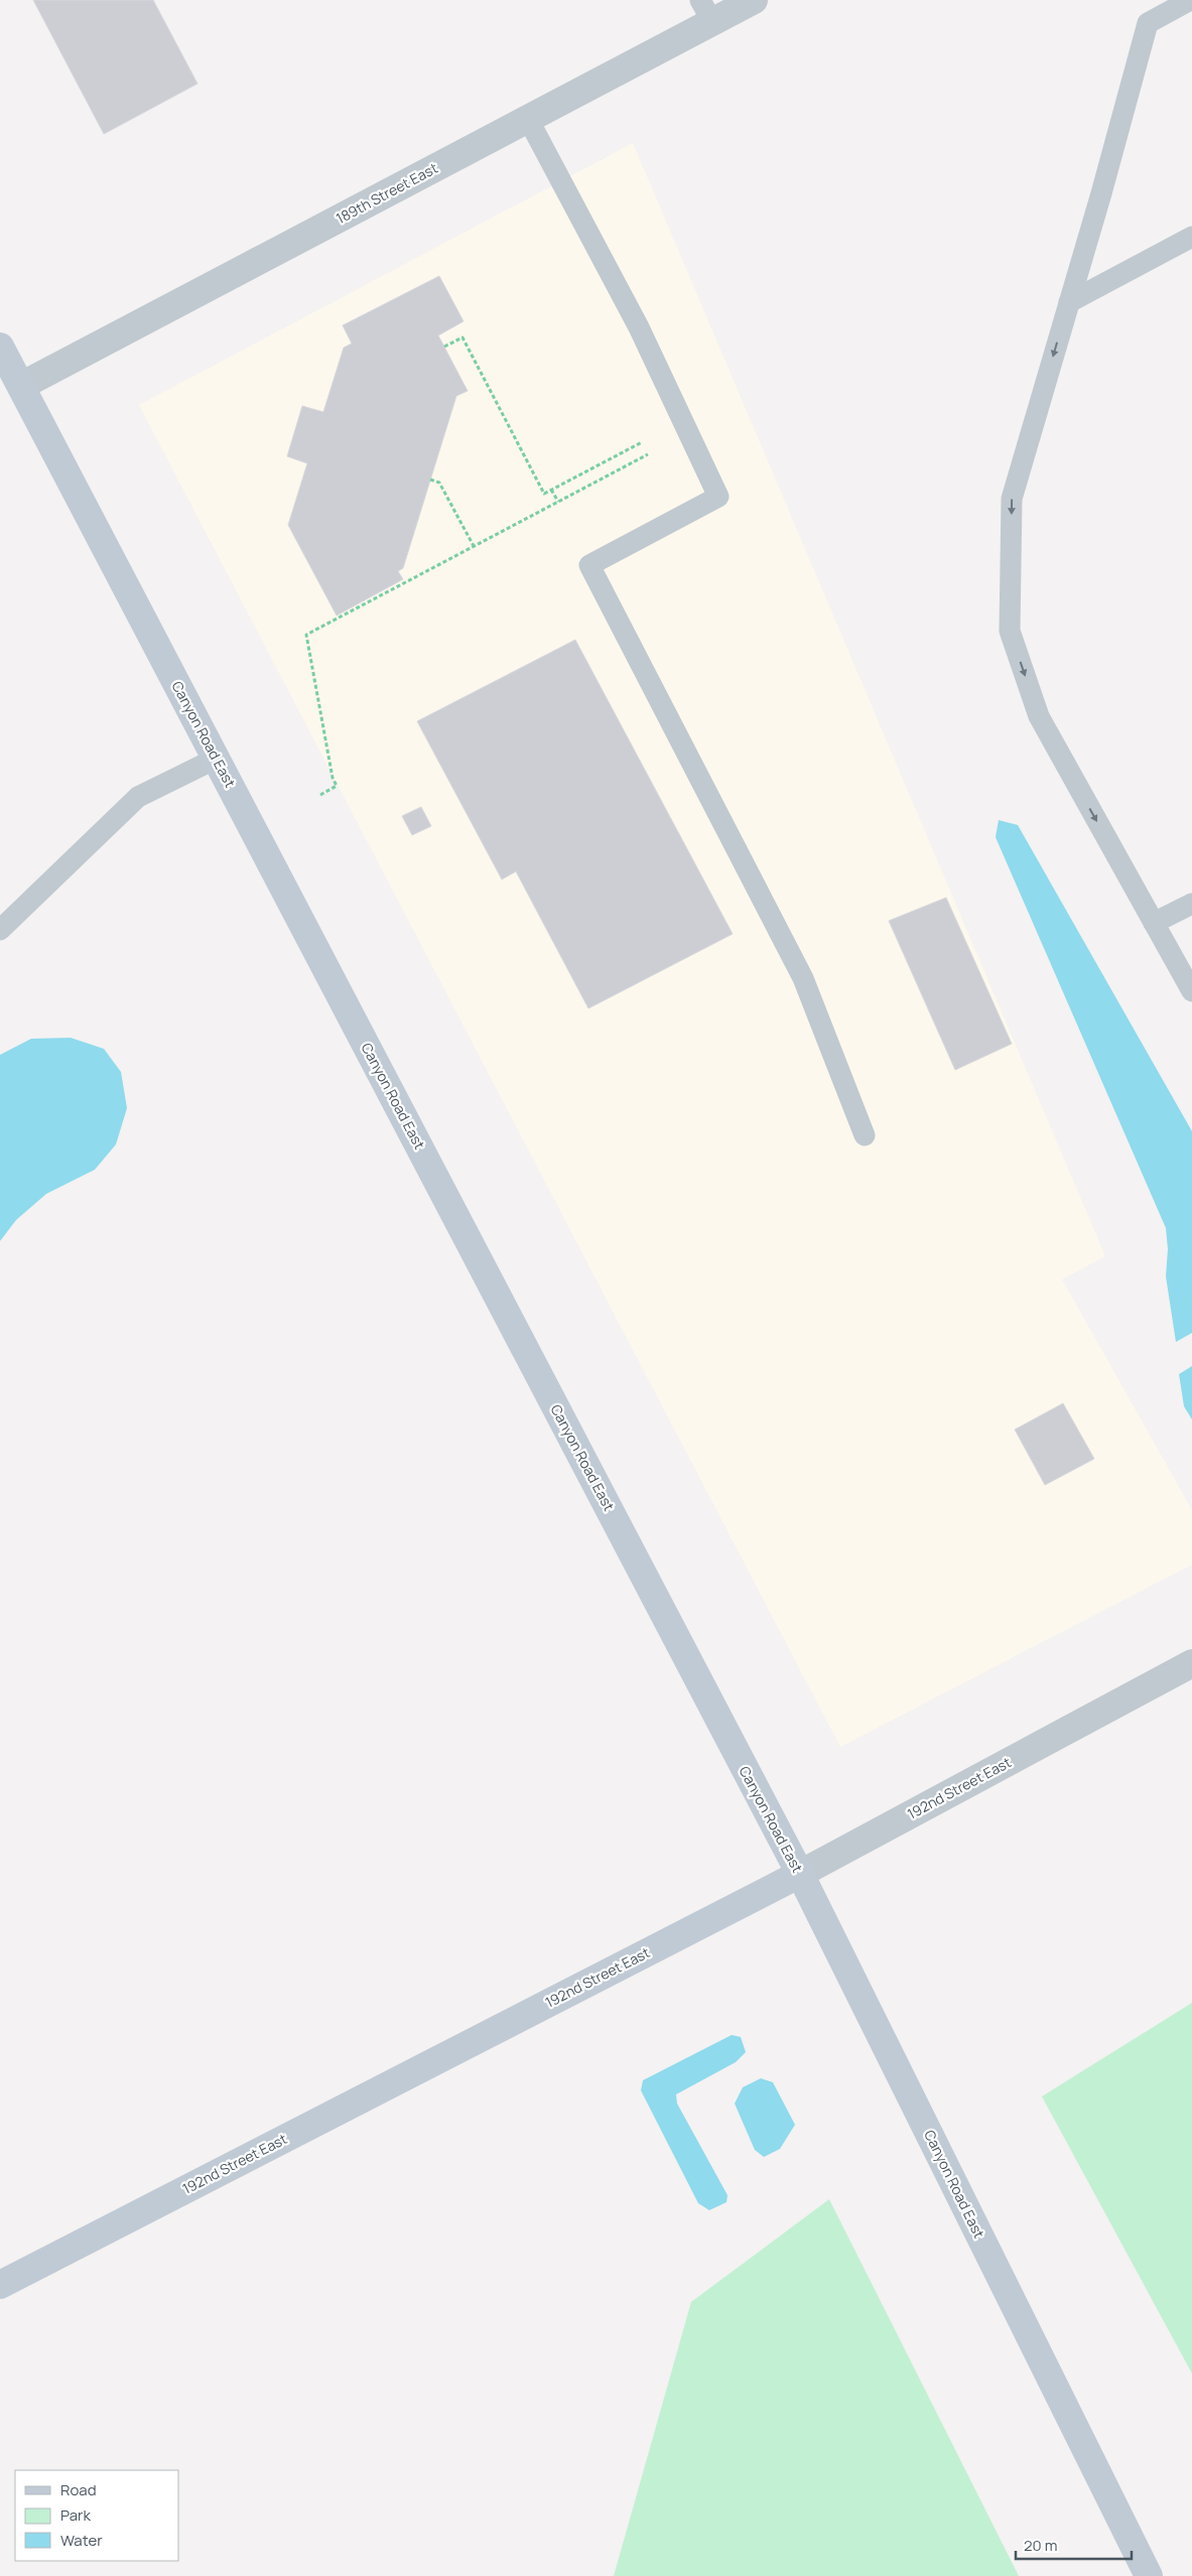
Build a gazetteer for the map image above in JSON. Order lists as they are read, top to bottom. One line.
{"streets":{"main road":["Canyon Road East","192nd Street East"],"street":["189th Street East"]},"crossings":[["189th Street East","Canyon Road East"],["Canyon Road East","192nd Street East"]],"legend":["Road","Park","Water"],"scale_bar":"20 m"}
